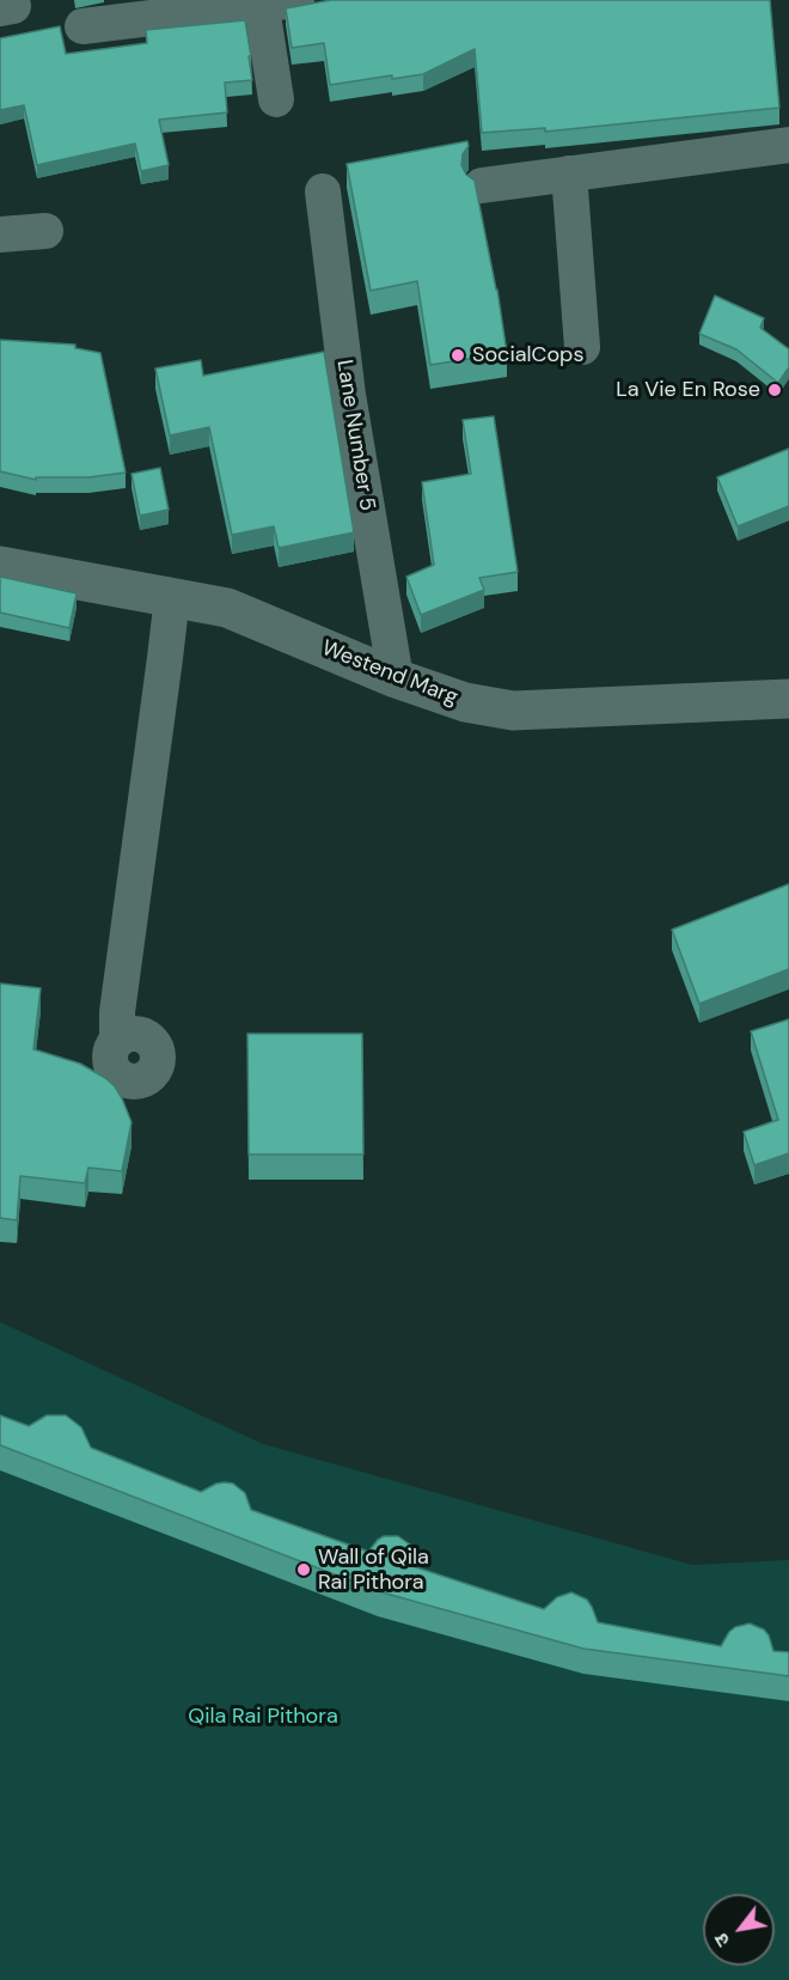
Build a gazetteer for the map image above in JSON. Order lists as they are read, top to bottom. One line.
{"streets":{"street":["Lane Number 5","Westend Marg"]},"crossings":[["Lane Number 5","Westend Marg"]],"parks":["Qila Rai Pithora"],"places":["SocialCops","La Vie En Rose","Wall of Qila Rai Pithora"],"north":"bottom left"}
